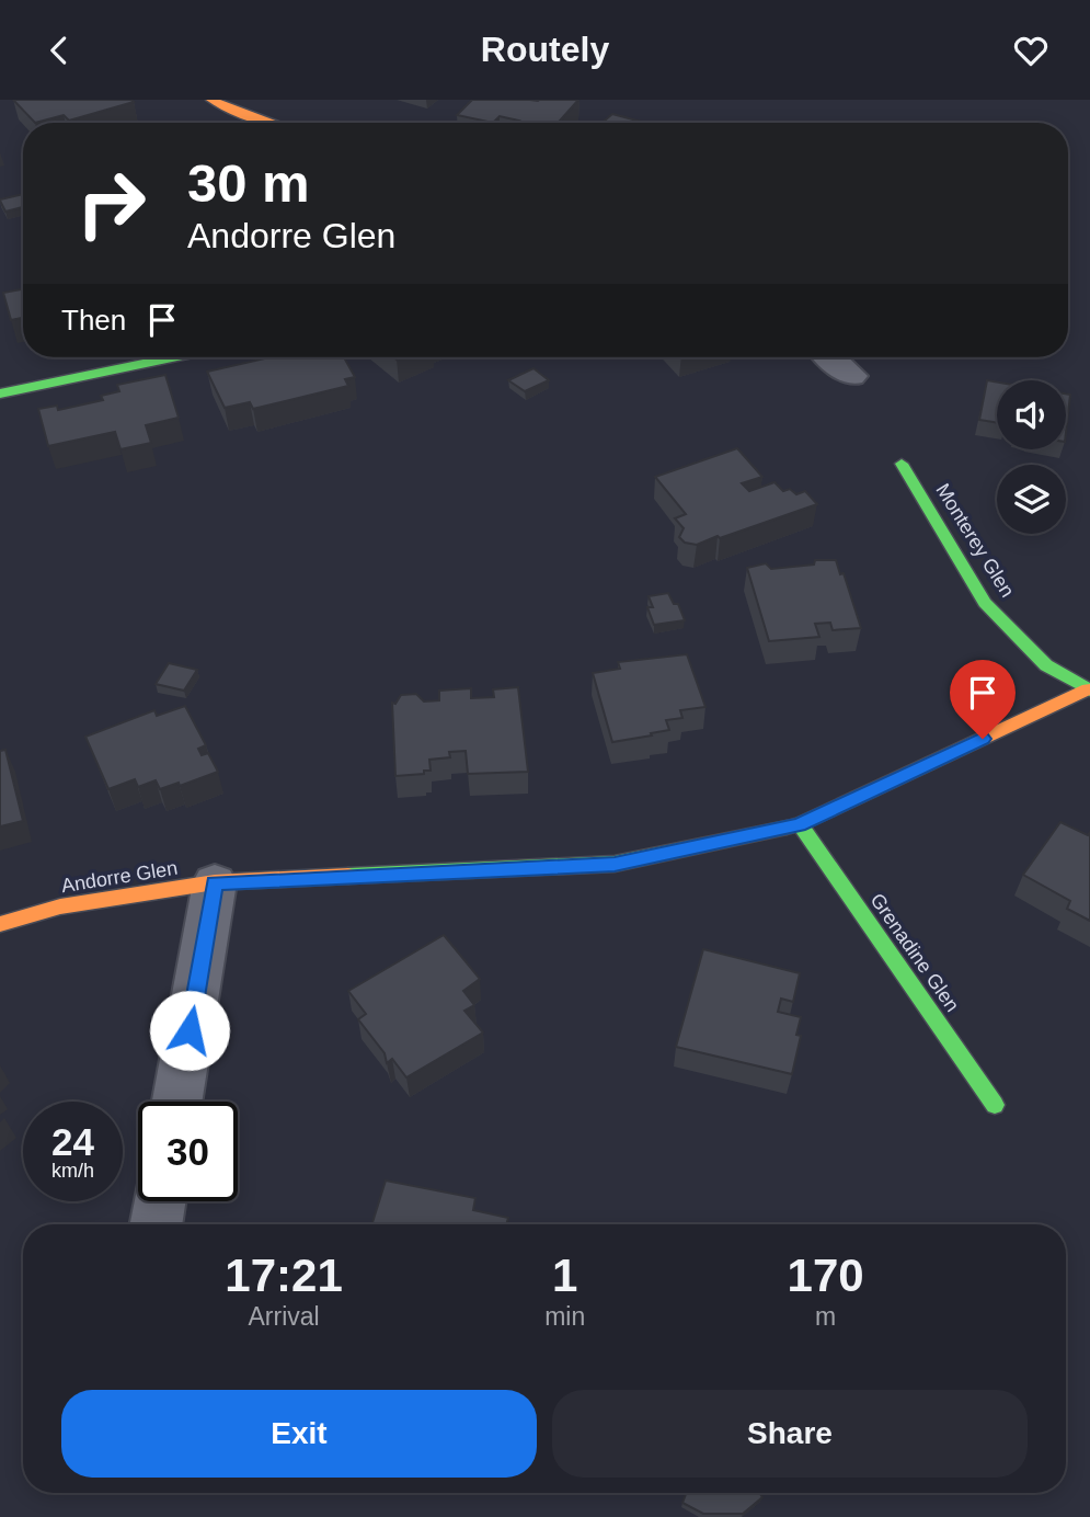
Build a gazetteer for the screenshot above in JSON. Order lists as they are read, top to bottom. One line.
{"streets":{"street":["Monterey Glen","Andorre Glen","Grenadine Glen"]},"crossings":[["Monterey Glen","Andorre Glen"],["Andorre Glen","Grenadine Glen"]],"page":{"header":"Routely","turn":["30 m","Andorre Glen"],"then":"Then","speed":"24 km/h","limit":"30","eta":["17:21","Arrival","1","min","170","m"],"buttons":["Exit","Share"]}}
